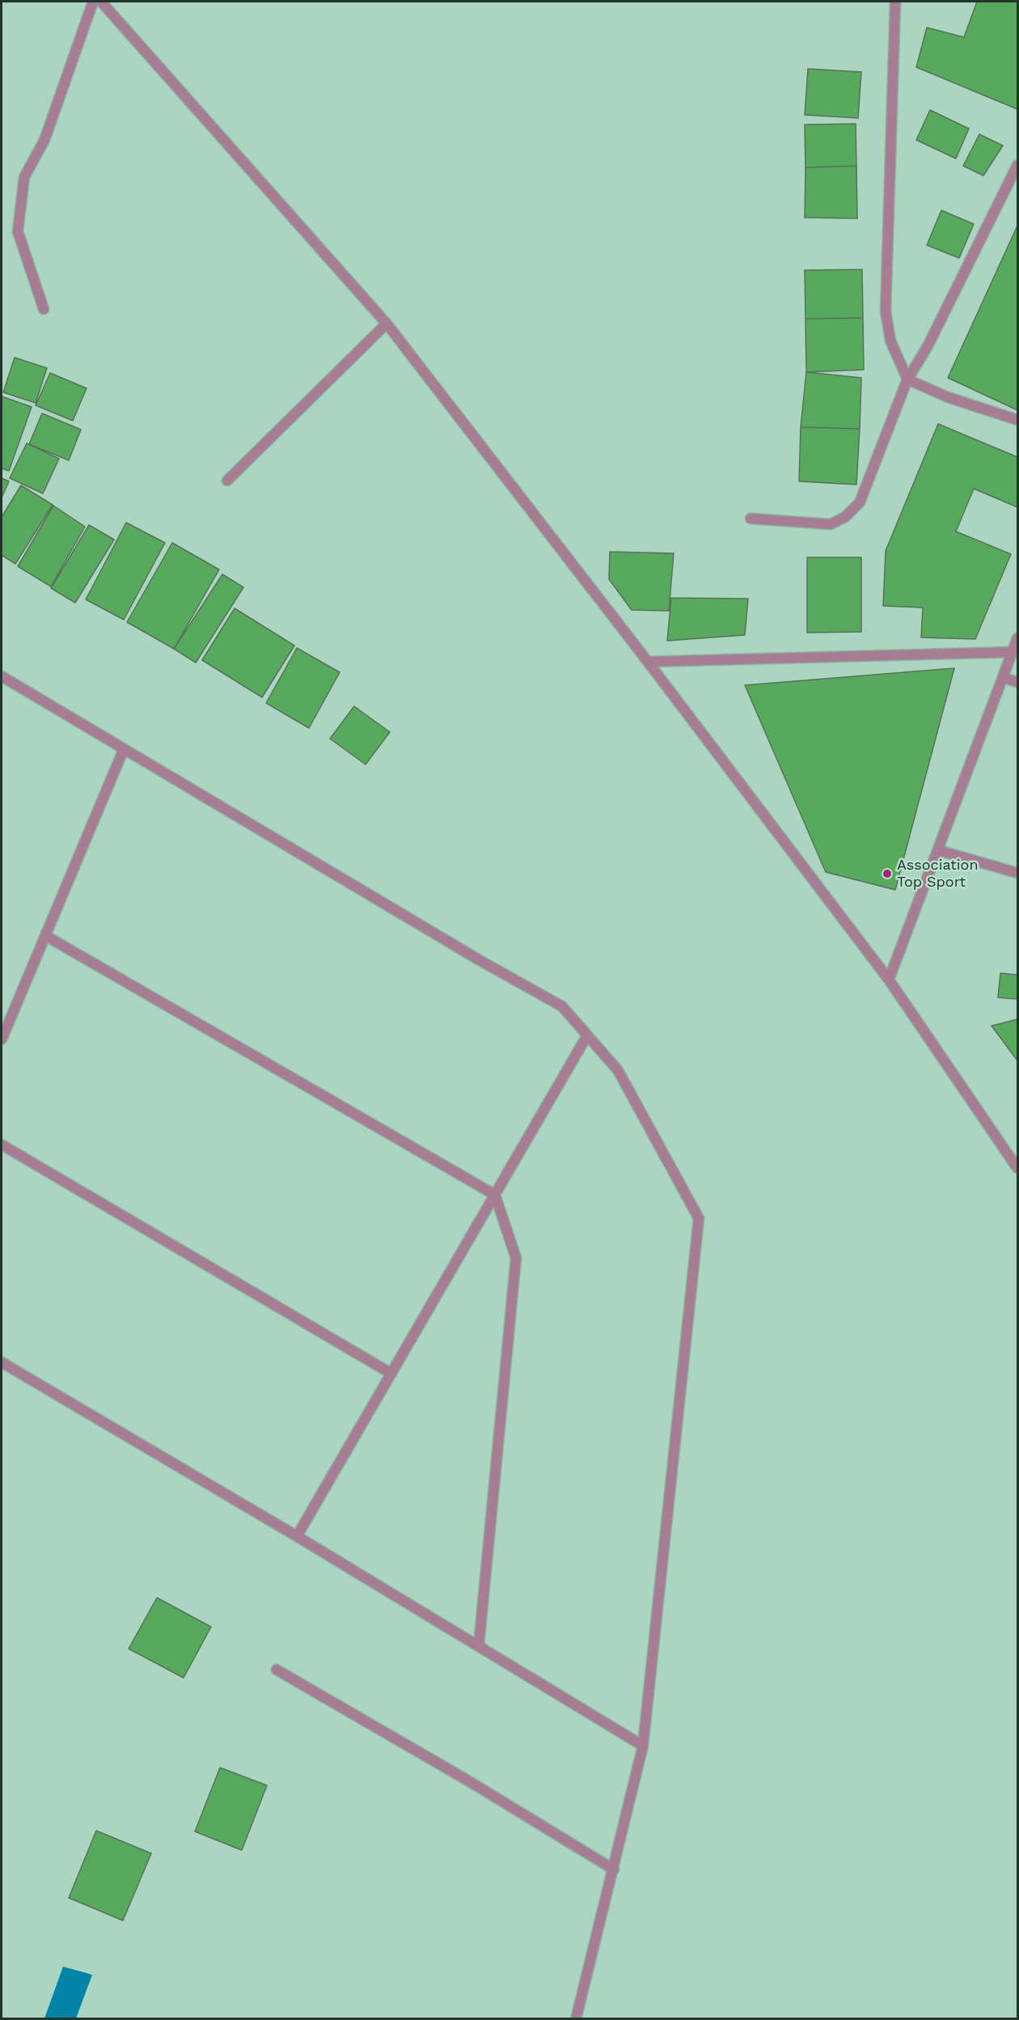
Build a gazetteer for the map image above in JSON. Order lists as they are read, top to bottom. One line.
{"places":["Association Top Sport"]}
